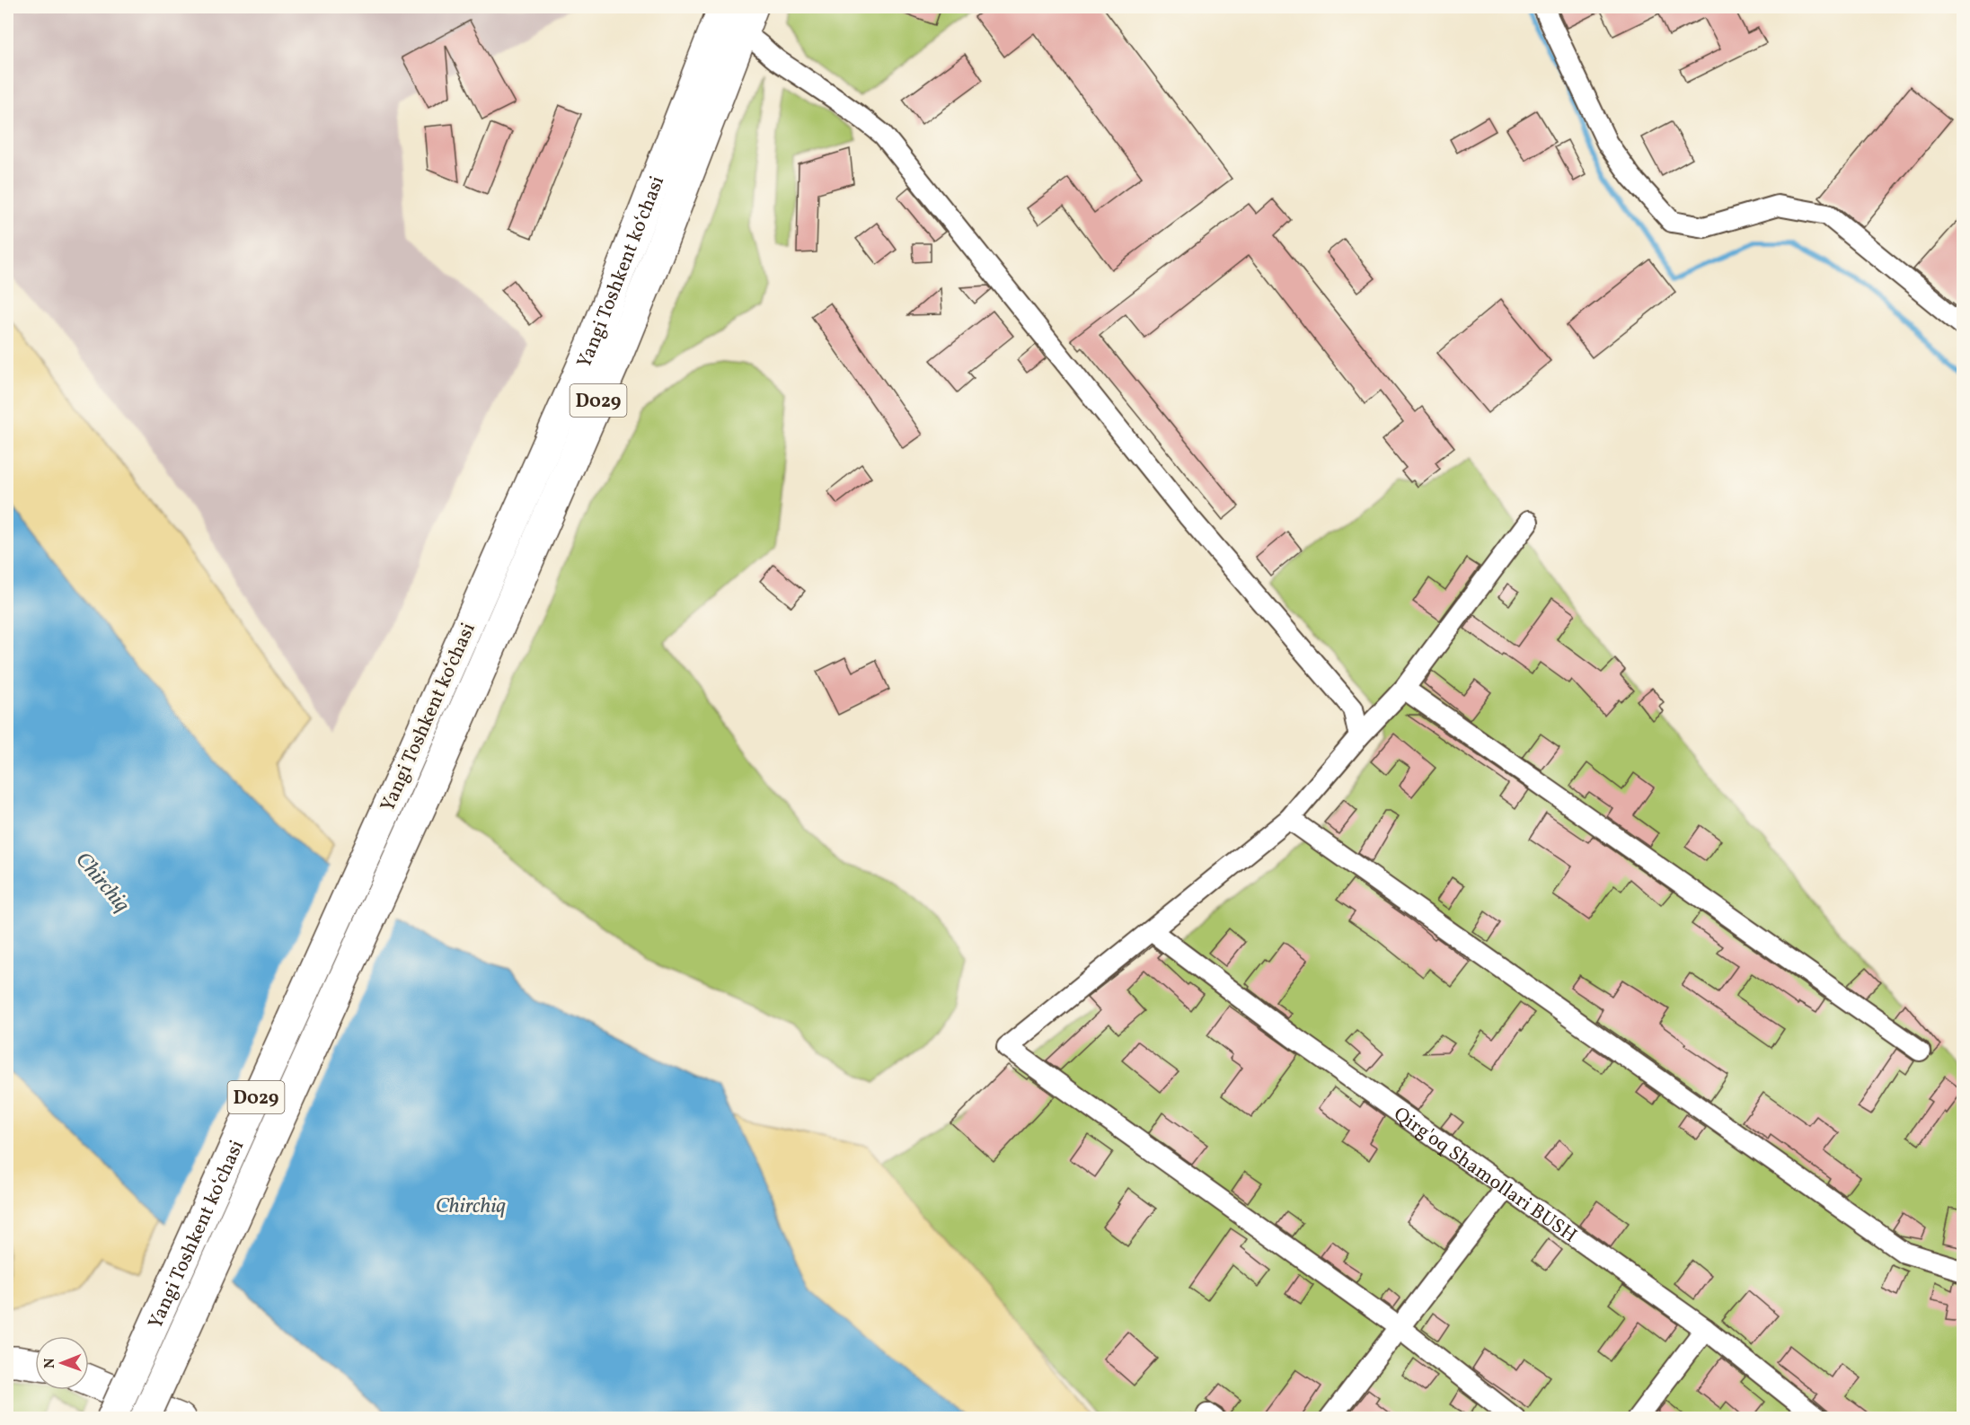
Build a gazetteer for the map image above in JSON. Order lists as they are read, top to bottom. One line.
{"streets":{"highway":["Yangi Toshkent ko‘chasi","D029"],"street":["Qirg'oq Shamollari BUSH"]},"water":["Chirchiq"],"north":"left"}
